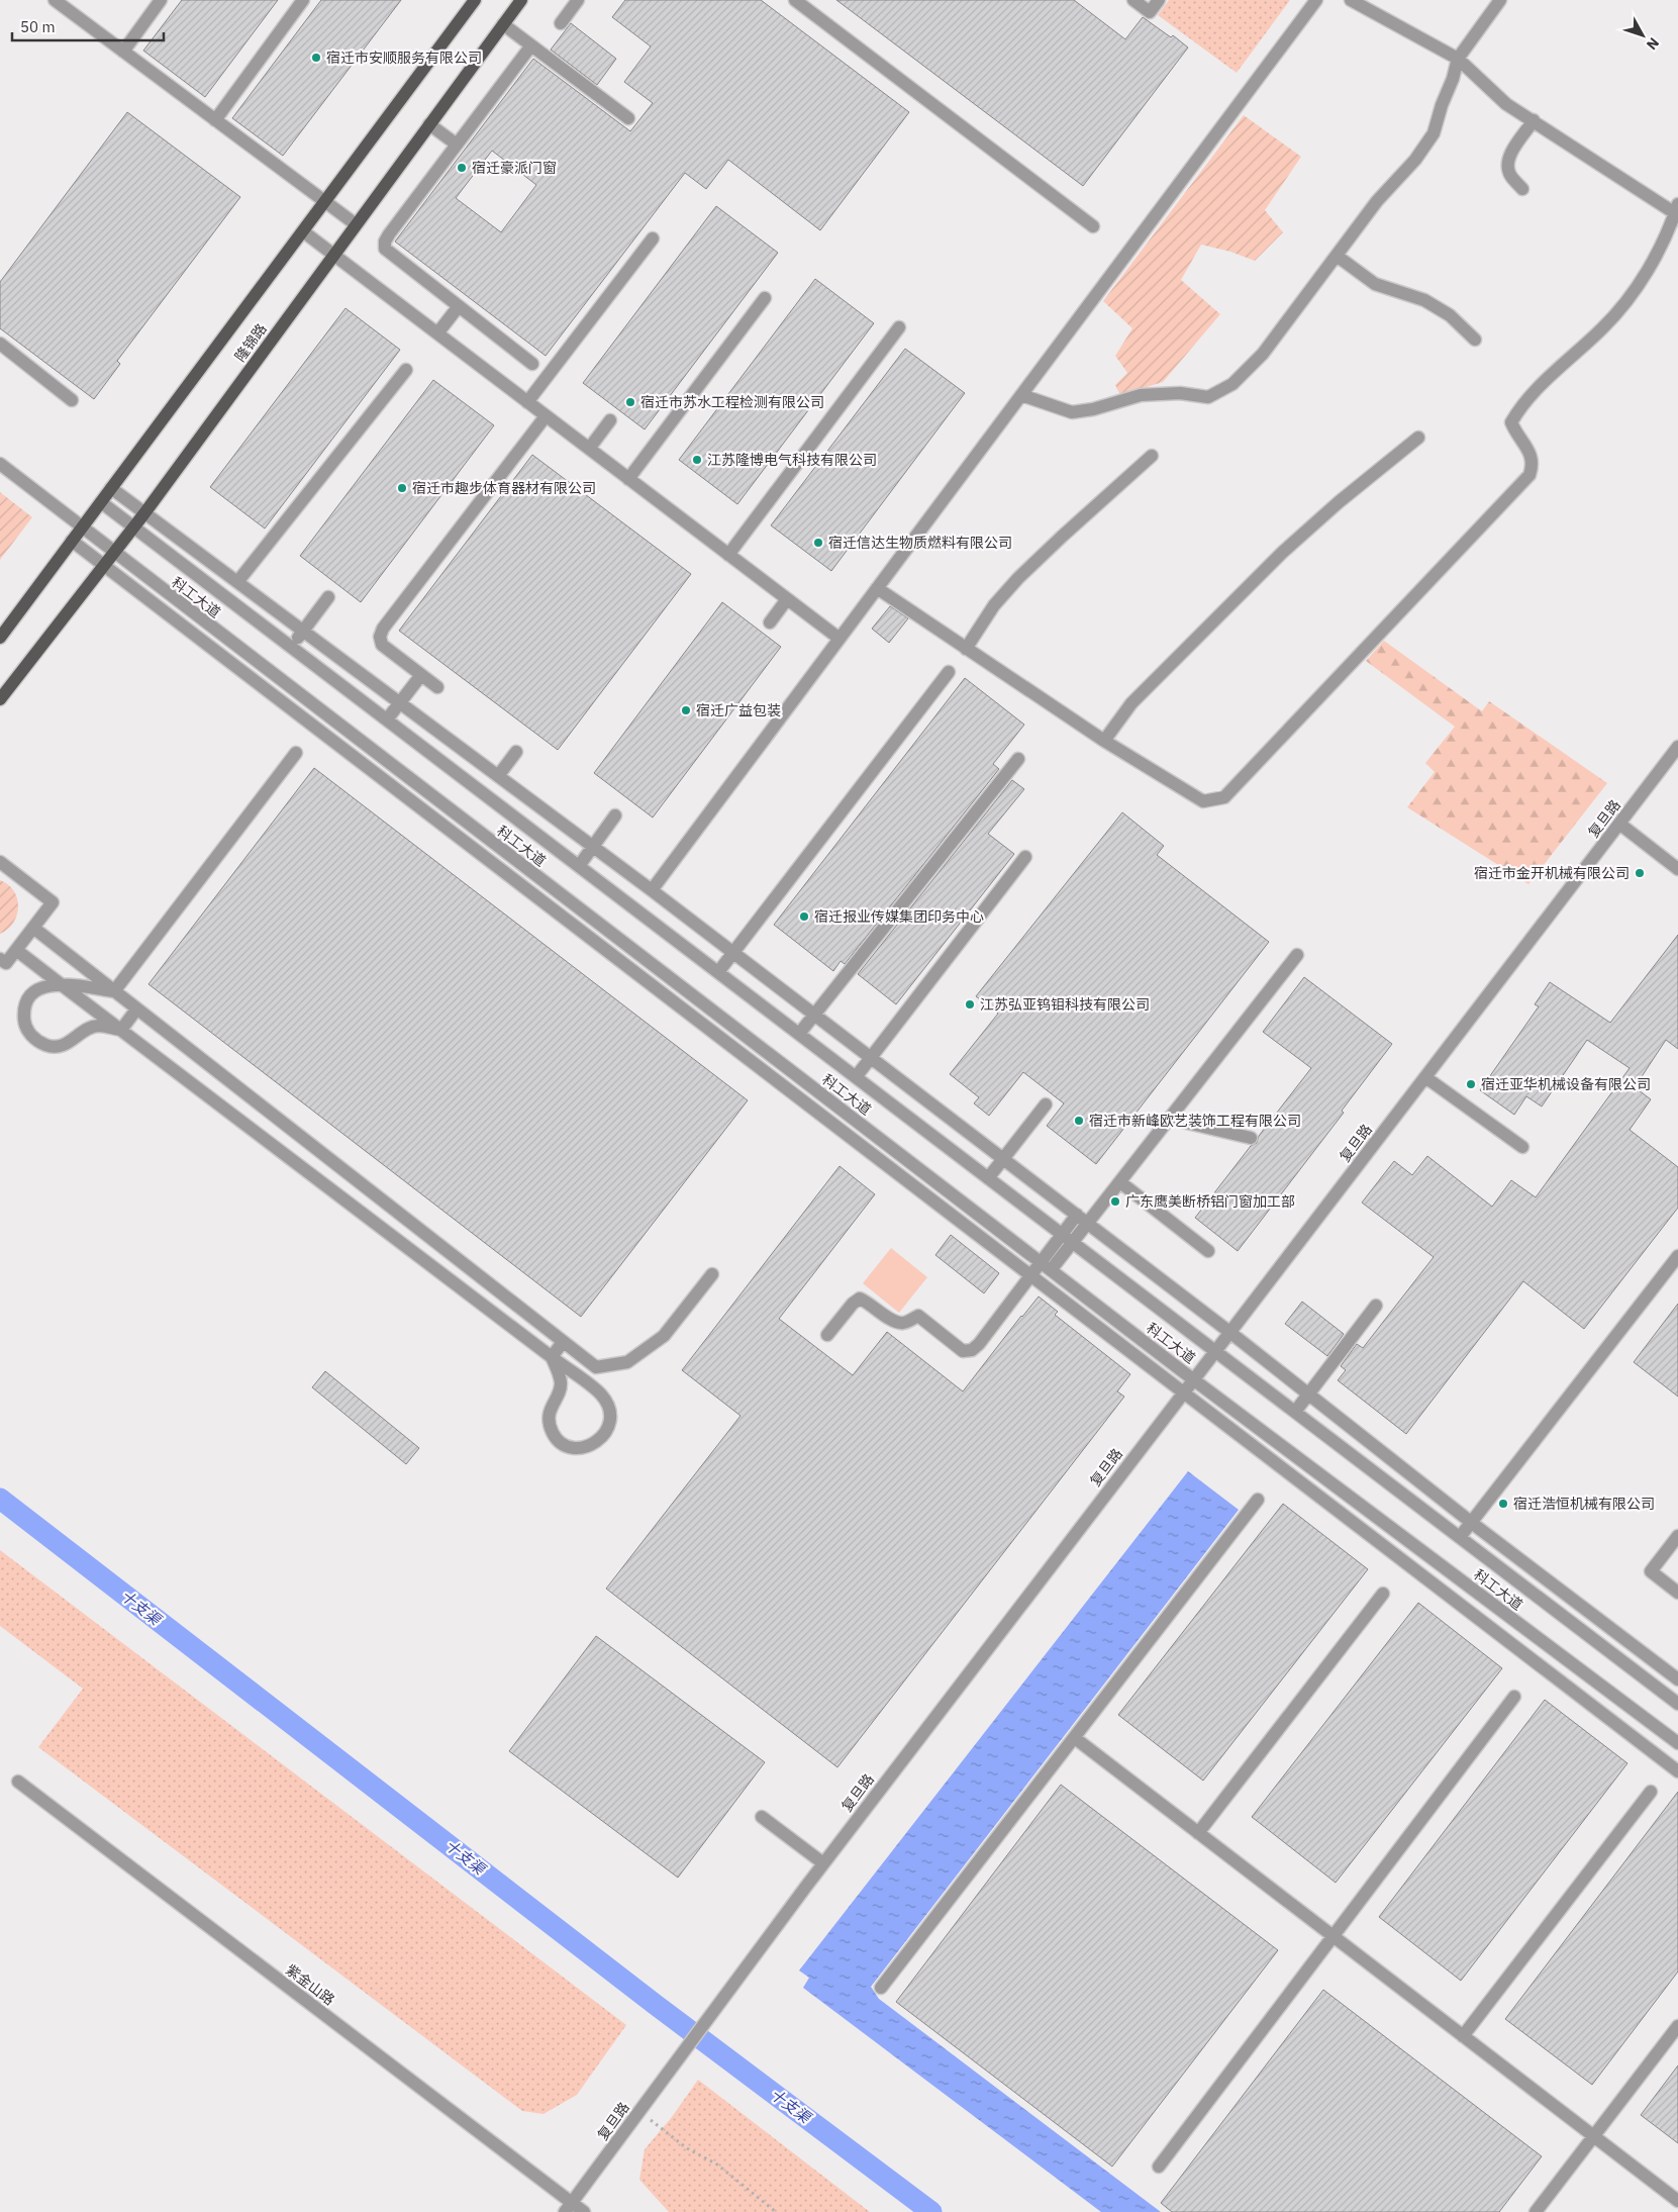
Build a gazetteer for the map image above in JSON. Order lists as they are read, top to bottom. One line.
{"streets":{"main road":["隆锦路"],"street":["科工大道","复旦路","紫金山路"]},"crossings":[["隆锦路","科工大道"],["科工大道","复旦路"],["复旦路","紫金山路"]],"water":["十支渠"],"places":["宿迁市安顺服务有限公司","宿迁豪派门窗","宿迁市苏水工程检测有限公司","江苏隆博电气科技有限公司","宿迁市趣步体育器材有限公司","宿迁信达生物质燃料有限公司","宿迁广益包装","宿迁市金开机械有限公司","宿迁报业传媒集团印务中心","江苏弘亚钨钼科技有限公司","宿迁亚华机械设备有限公司","宿迁市新峰欧艺装饰工程有限公司","广东鹰美断桥铝门窗加工部","宿迁浩恒机械有限公司"],"scale_bar":"50 m","north":"bottom right"}
